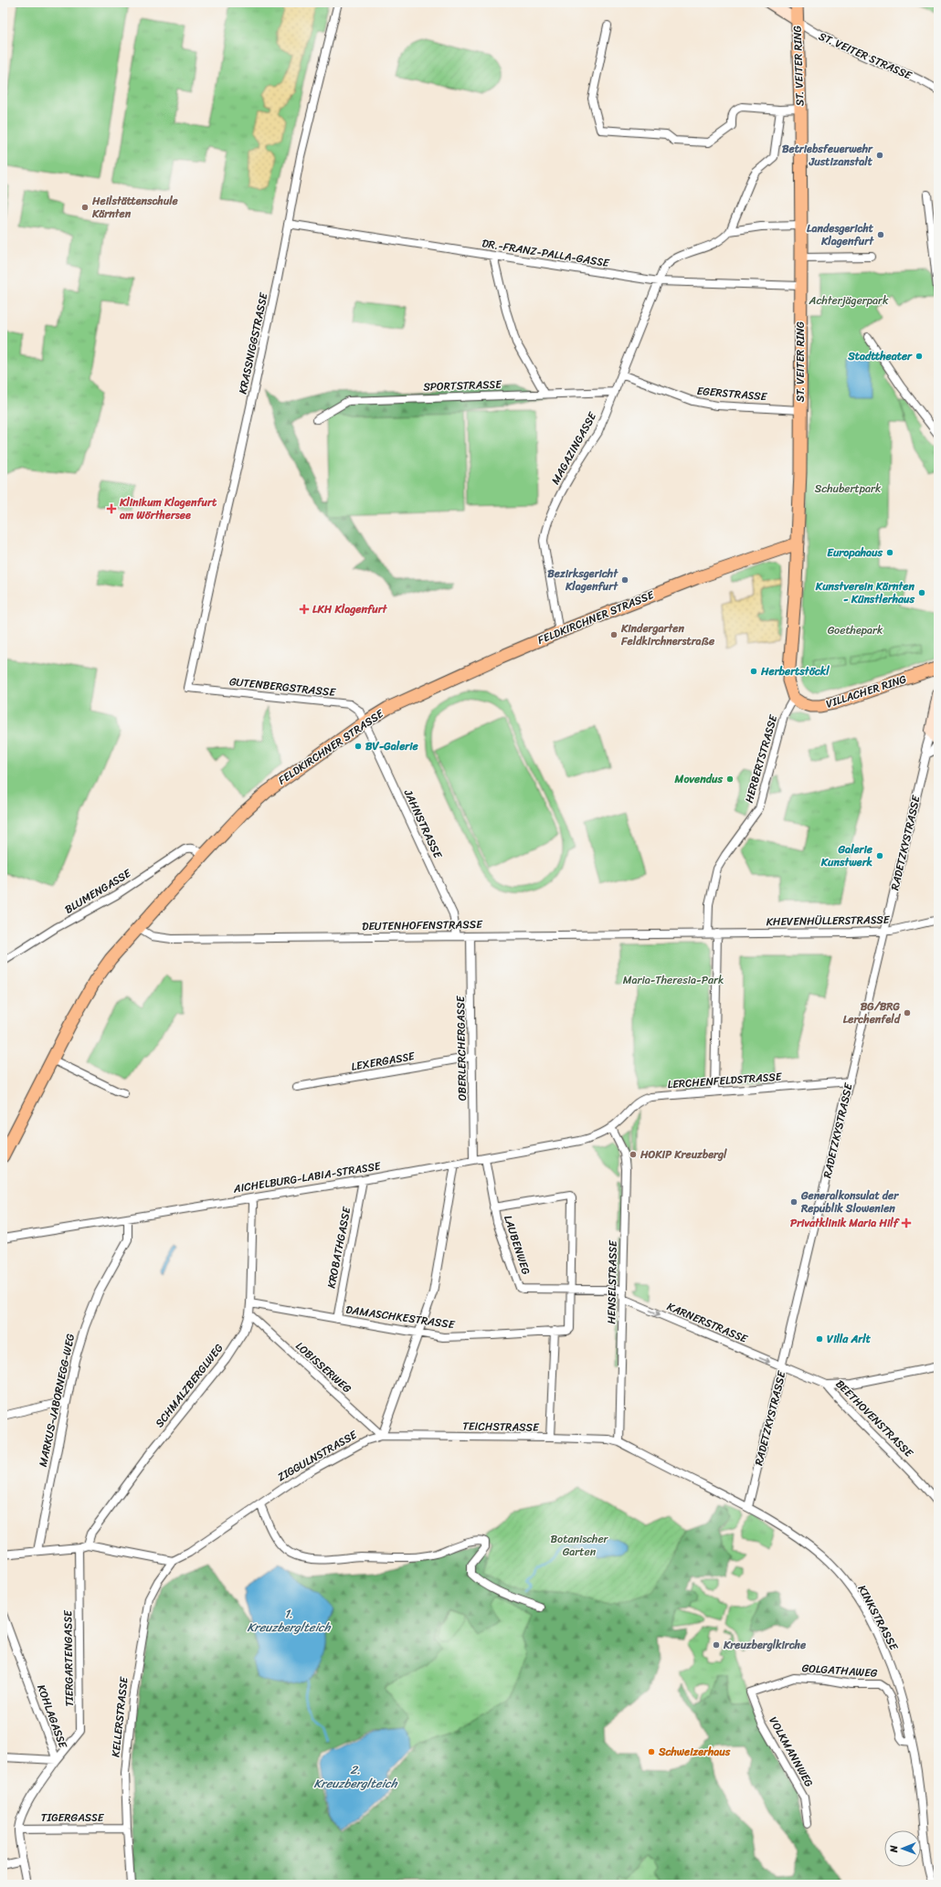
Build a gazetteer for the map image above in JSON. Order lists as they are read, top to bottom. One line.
{"streets":{"main road":["ST. VEITER RING","FELDKIRCHNER STRASSE","VILLACHER RING"],"street":["ST. VEITER STRASSE","DR.-FRANZ-PALLA-GASSE","KRASSNIGGSTRASSE","SPORTSTRASSE","EGERSTRASSE","MAGAZINGASSE","GUTENBERGSTRASSE","HERBERTSTRASSE","JAHNSTRASSE","RADETZKYSTRASSE","BLUMENGASSE","KHEVENHÜLLERSTRASSE","DEUTENHOFENSTRASSE","OBERLERCHERGASSE","LEXERGASSE","LERCHENFELDSTRASSE","AICHELBURG-LABIA-STRASSE","LAUBENWEG","KROBATHGASSE","HENSELSTRASSE","DAMASCHKESTRASSE","KARNERSTRASSE","LOBISSERWEG","SCHMALZBERGLWEG","MARKUS-JABORNEGG-WEG","BEETHOVENSTRASSE","TEICHSTRASSE","ZIGGULNSTRASSE","KINKSTRASSE","TIERGARTENGASSE","GOLGATHAWEG","KOHLAGASSE","KELLERSTRASSE","VOLKMANNWEG","TIGERGASSE"]},"crossings":[["ST. VEITER STRASSE","ST. VEITER RING"],["ST. VEITER RING","DR.-FRANZ-PALLA-GASSE"],["ST. VEITER RING","EGERSTRASSE"],["ST. VEITER RING","FELDKIRCHNER STRASSE"],["ST. VEITER RING","VILLACHER RING"],["ST. VEITER RING","HERBERTSTRASSE"],["DR.-FRANZ-PALLA-GASSE","KRASSNIGGSTRASSE"],["DR.-FRANZ-PALLA-GASSE","MAGAZINGASSE"],["KRASSNIGGSTRASSE","GUTENBERGSTRASSE"],["SPORTSTRASSE","MAGAZINGASSE"],["EGERSTRASSE","MAGAZINGASSE"],["MAGAZINGASSE","FELDKIRCHNER STRASSE"],["FELDKIRCHNER STRASSE","GUTENBERGSTRASSE"],["FELDKIRCHNER STRASSE","JAHNSTRASSE"],["FELDKIRCHNER STRASSE","BLUMENGASSE"],["FELDKIRCHNER STRASSE","DEUTENHOFENSTRASSE"],["GUTENBERGSTRASSE","JAHNSTRASSE"],["VILLACHER RING","HERBERTSTRASSE"],["HERBERTSTRASSE","DEUTENHOFENSTRASSE"],["JAHNSTRASSE","DEUTENHOFENSTRASSE"],["RADETZKYSTRASSE","KHEVENHÜLLERSTRASSE"],["RADETZKYSTRASSE","LERCHENFELDSTRASSE"],["RADETZKYSTRASSE","KARNERSTRASSE"],["RADETZKYSTRASSE","BEETHOVENSTRASSE"],["RADETZKYSTRASSE","KINKSTRASSE"],["DEUTENHOFENSTRASSE","OBERLERCHERGASSE"],["OBERLERCHERGASSE","LEXERGASSE"],["OBERLERCHERGASSE","AICHELBURG-LABIA-STRASSE"],["LERCHENFELDSTRASSE","AICHELBURG-LABIA-STRASSE"],["LERCHENFELDSTRASSE","HENSELSTRASSE"],["AICHELBURG-LABIA-STRASSE","LAUBENWEG"],["AICHELBURG-LABIA-STRASSE","KROBATHGASSE"],["AICHELBURG-LABIA-STRASSE","HENSELSTRASSE"],["AICHELBURG-LABIA-STRASSE","SCHMALZBERGLWEG"],["AICHELBURG-LABIA-STRASSE","MARKUS-JABORNEGG-WEG"],["LAUBENWEG","HENSELSTRASSE"],["LAUBENWEG","DAMASCHKESTRASSE"],["KROBATHGASSE","DAMASCHKESTRASSE"],["HENSELSTRASSE","KARNERSTRASSE"],["HENSELSTRASSE","TEICHSTRASSE"],["HENSELSTRASSE","KINKSTRASSE"],["DAMASCHKESTRASSE","SCHMALZBERGLWEG"],["KARNERSTRASSE","BEETHOVENSTRASSE"],["LOBISSERWEG","SCHMALZBERGLWEG"],["LOBISSERWEG","TEICHSTRASSE"],["LOBISSERWEG","ZIGGULNSTRASSE"],["TEICHSTRASSE","ZIGGULNSTRASSE"],["TEICHSTRASSE","KINKSTRASSE"],["ZIGGULNSTRASSE","KELLERSTRASSE"],["KINKSTRASSE","GOLGATHAWEG"],["TIERGARTENGASSE","KOHLAGASSE"],["GOLGATHAWEG","VOLKMANNWEG"],["KOHLAGASSE","TIGERGASSE"],["KELLERSTRASSE","TIGERGASSE"]],"one_way":["KARNERSTRASSE"],"water":["1. Kreuzberglteich","2. Kreuzberglteich"],"parks":["Achterjägerpark","Schubertpark","Goethepark","Maria-Theresia-Park","Botanischer Garten"],"places":{"other":["Betriebsfeuerwehr Justizanstalt","Heilstättenschule Kärnten","Landesgericht Klagenfurt","Stadttheater","Europahaus","Bezirksgericht Klagenfurt","Kunstverein Kärnten - Künstlerhaus","Kindergarten Feldkirchnerstraße","Herbertstöckl","BV-Galerie","Movendus","Galerie Kunstwerk","BG/BRG Lerchenfeld","HOKIP Kreuzbergl","Generalkonsulat der Republik Slowenien","Villa Arlt","Kreuzberglkirche","Schweizerhaus"],"health":["Klinikum Klagenfurt am Wörthersee","LKH Klagenfurt","Privatklinik Maria Hilf"]},"north":"left"}
